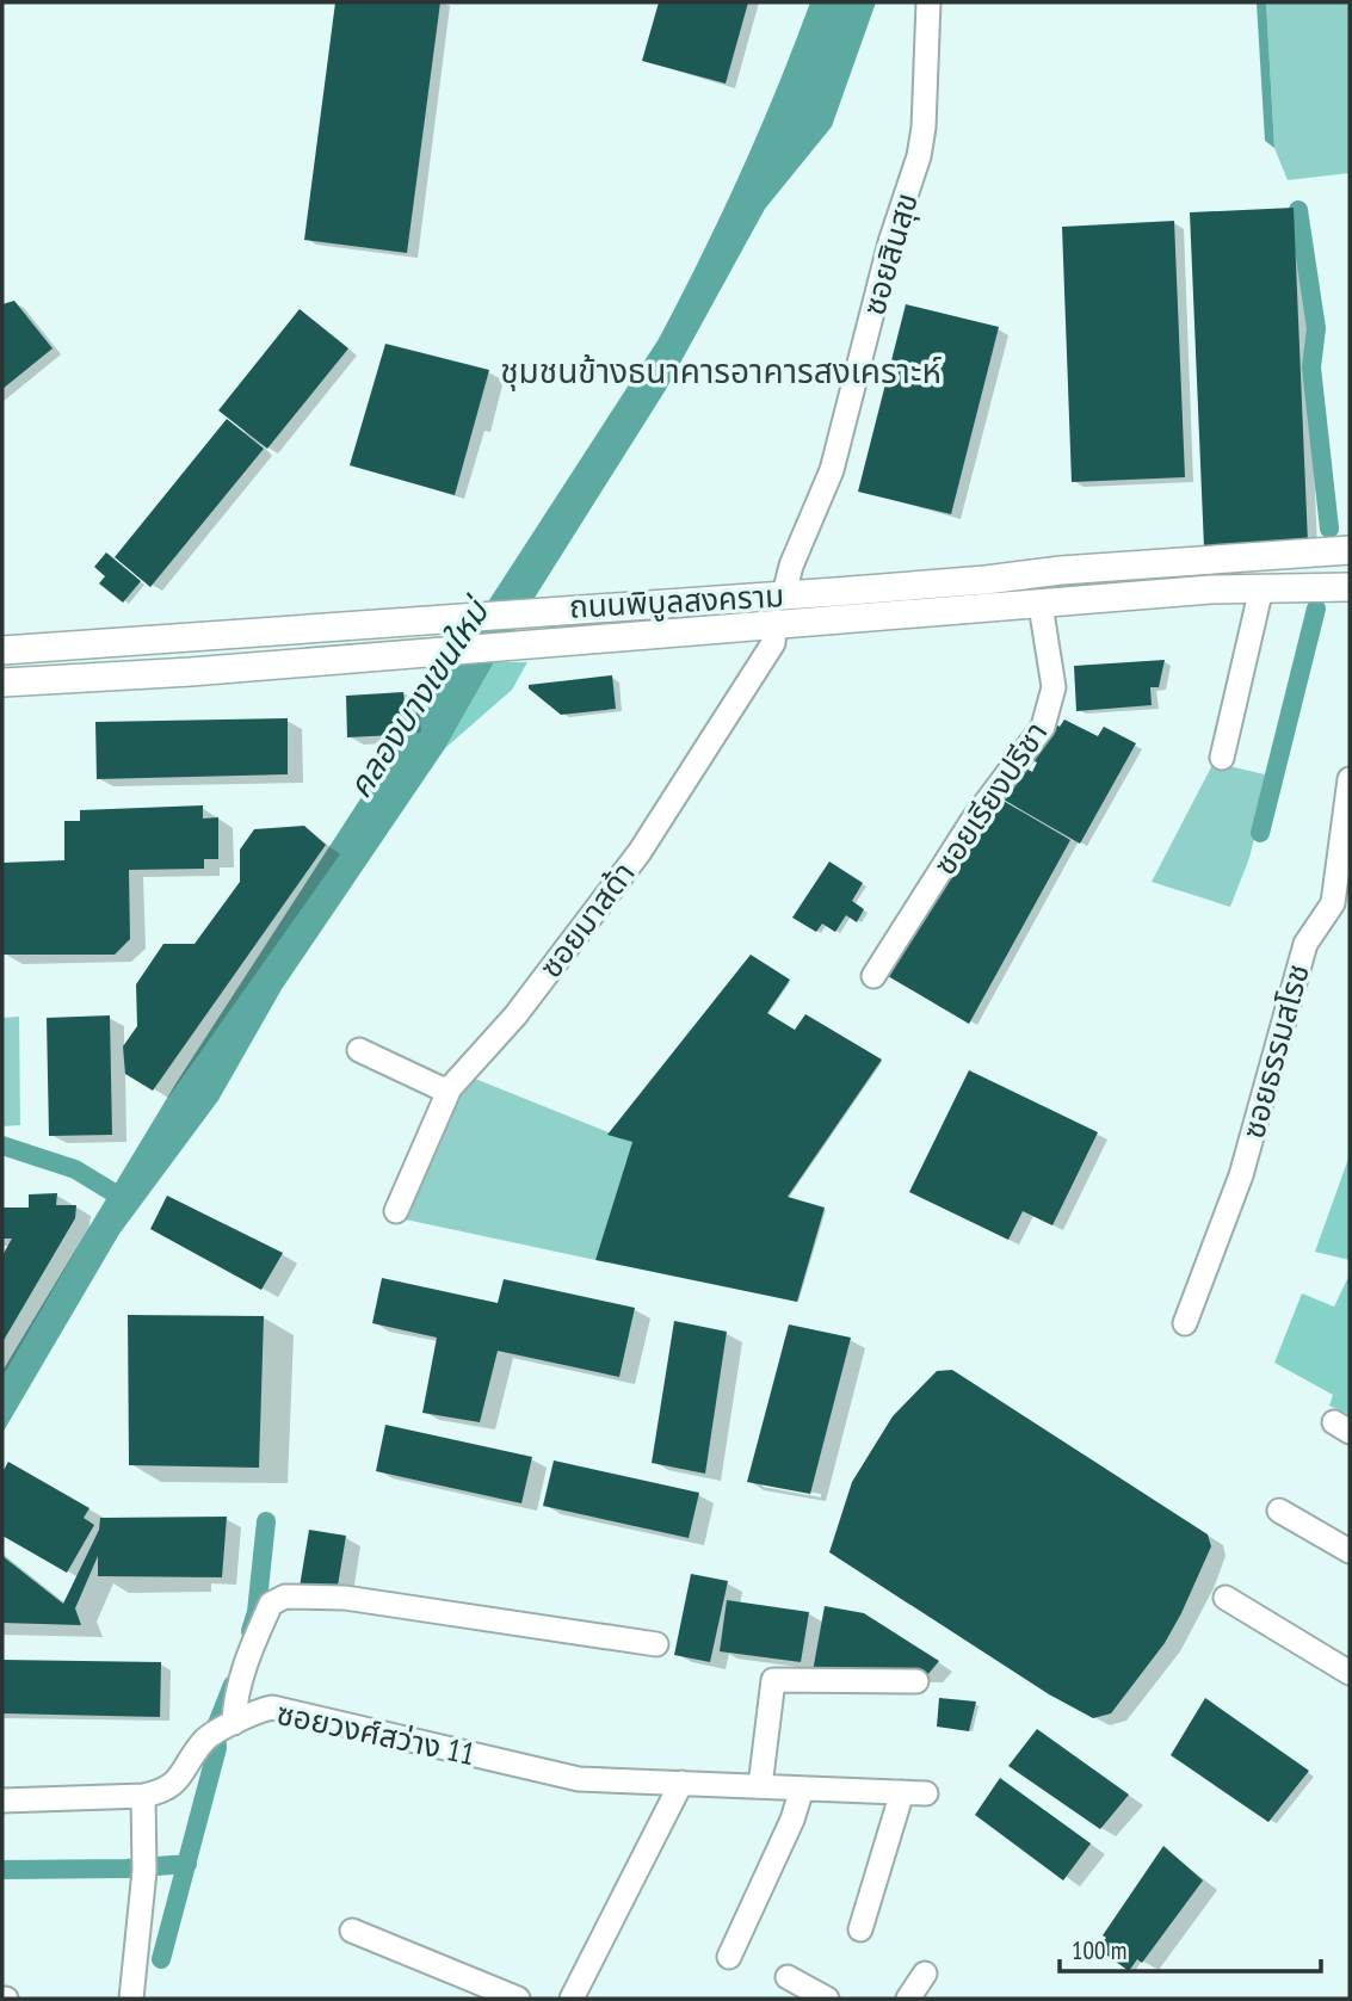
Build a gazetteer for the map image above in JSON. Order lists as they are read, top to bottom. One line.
{"streets":{"main road":["ถนนพิบูลสงคราม"],"street":["ซอยสินสุข","ซอยเรียงปรีชา","ซอยมาสด้า","ซอยธรรมสโรช","ซอยวงศ์สว่าง 11"]},"crossings":[["ซอยสินสุข","ถนนพิบูลสงคราม"],["ถนนพิบูลสงคราม","ซอยเรียงปรีชา"],["ถนนพิบูลสงคราม","ซอยมาสด้า"]],"districts":["ชุมชนข้างธนาคารอาคารสงเคราะห์"],"water":["คลองบางเขนใหม่"],"scale_bar":"100 m"}
